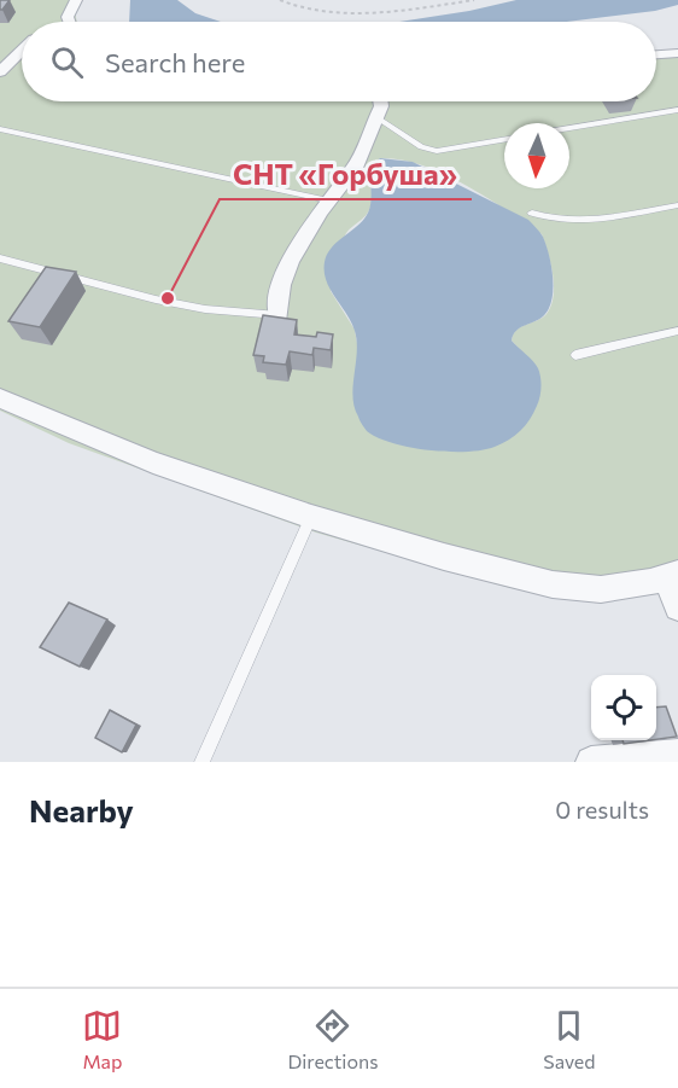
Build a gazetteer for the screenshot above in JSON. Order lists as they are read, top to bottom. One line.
{"places":["СНТ «Горбуша»"],"north":"bottom","page":{"search":"Search here","heading":["Nearby","0 results"],"nav":["Map","Directions","Saved"]}}
